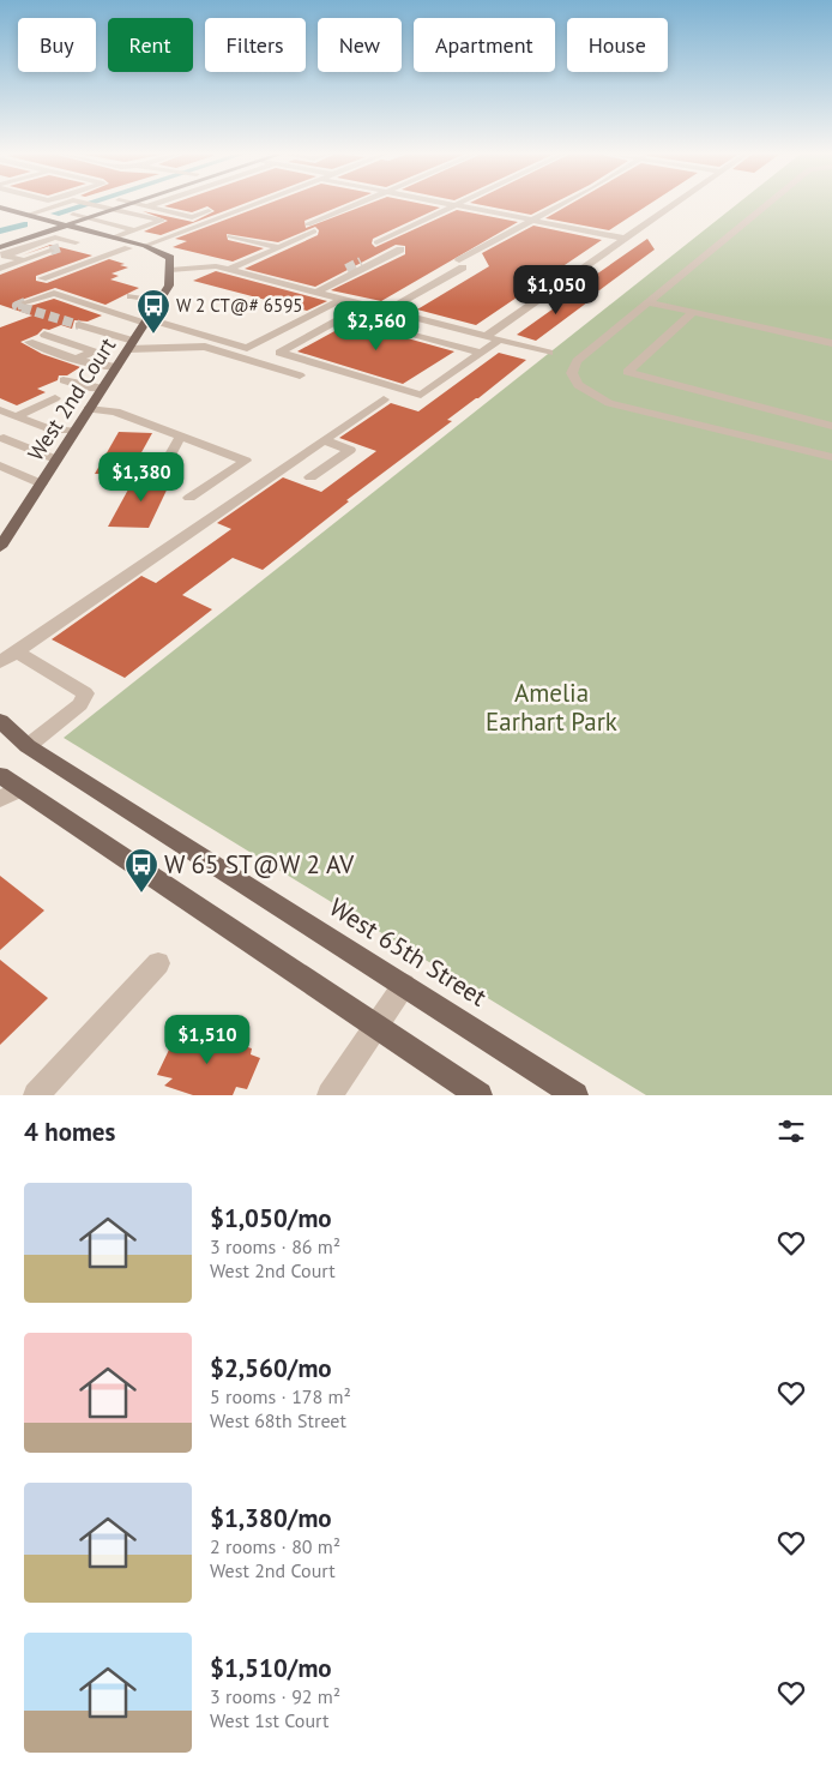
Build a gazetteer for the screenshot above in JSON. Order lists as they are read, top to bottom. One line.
{"streets":{"main road":["West 2nd Court","West 65th Street"]},"parks":["Amelia Earhart Park"],"places":{"bus stop":["W 2 CT@# 6595","W 65 ST@W 2 AV"]},"page":{"chip":["Buy","Rent","Filters","New","Apartment","House"],"price":["$1,050","$2,560","$1,380","$1,510"],"heading":"4 homes","list":[{"name":"$1,050/mo","note":"3 rooms · 86 m² · West 2nd Court"},{"name":"$2,560/mo","note":"5 rooms · 178 m² · West 68th Street"},{"name":"$1,380/mo","note":"2 rooms · 80 m² · West 2nd Court"},{"name":"$1,510/mo","note":"3 rooms · 92 m² · West 1st Court"}]}}
